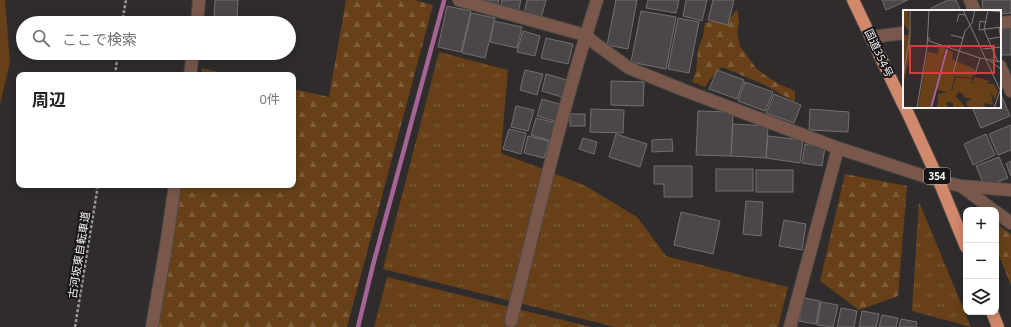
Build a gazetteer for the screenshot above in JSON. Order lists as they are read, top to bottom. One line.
{"streets":{"highway":["国道354号","354"],"path":["古河坂東自転車道"]},"page":{"search":"ここで検索","heading":["周辺","0件"],"map_buttons":["+","−"]}}
